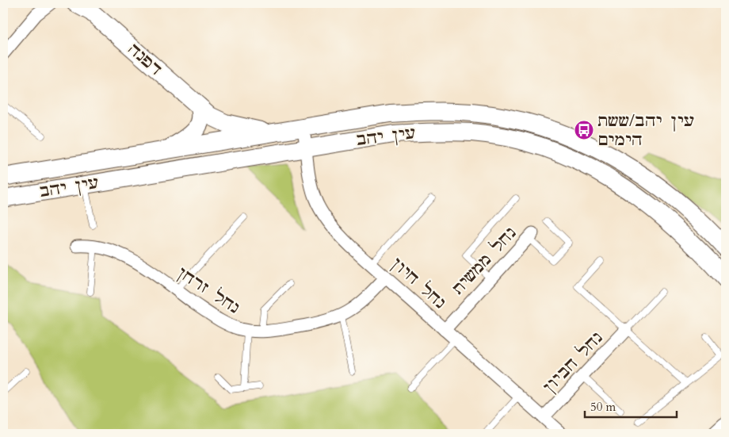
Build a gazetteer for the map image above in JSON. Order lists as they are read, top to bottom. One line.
{"streets":{"street":["דפנה","עין יהב","נחל ממשית","נחל חיון","נחל זרחן","נחל חביון"]},"crossings":[["דפנה","עין יהב"],["עין יהב","נחל חיון"],["נחל ממשית","נחל חיון"],["נחל חיון","נחל זרחן"],["נחל חיון","נחל חביון"]],"places":{"bus stop":["עין יהב/ששת הימים"]},"scale_bar":"50 m"}
